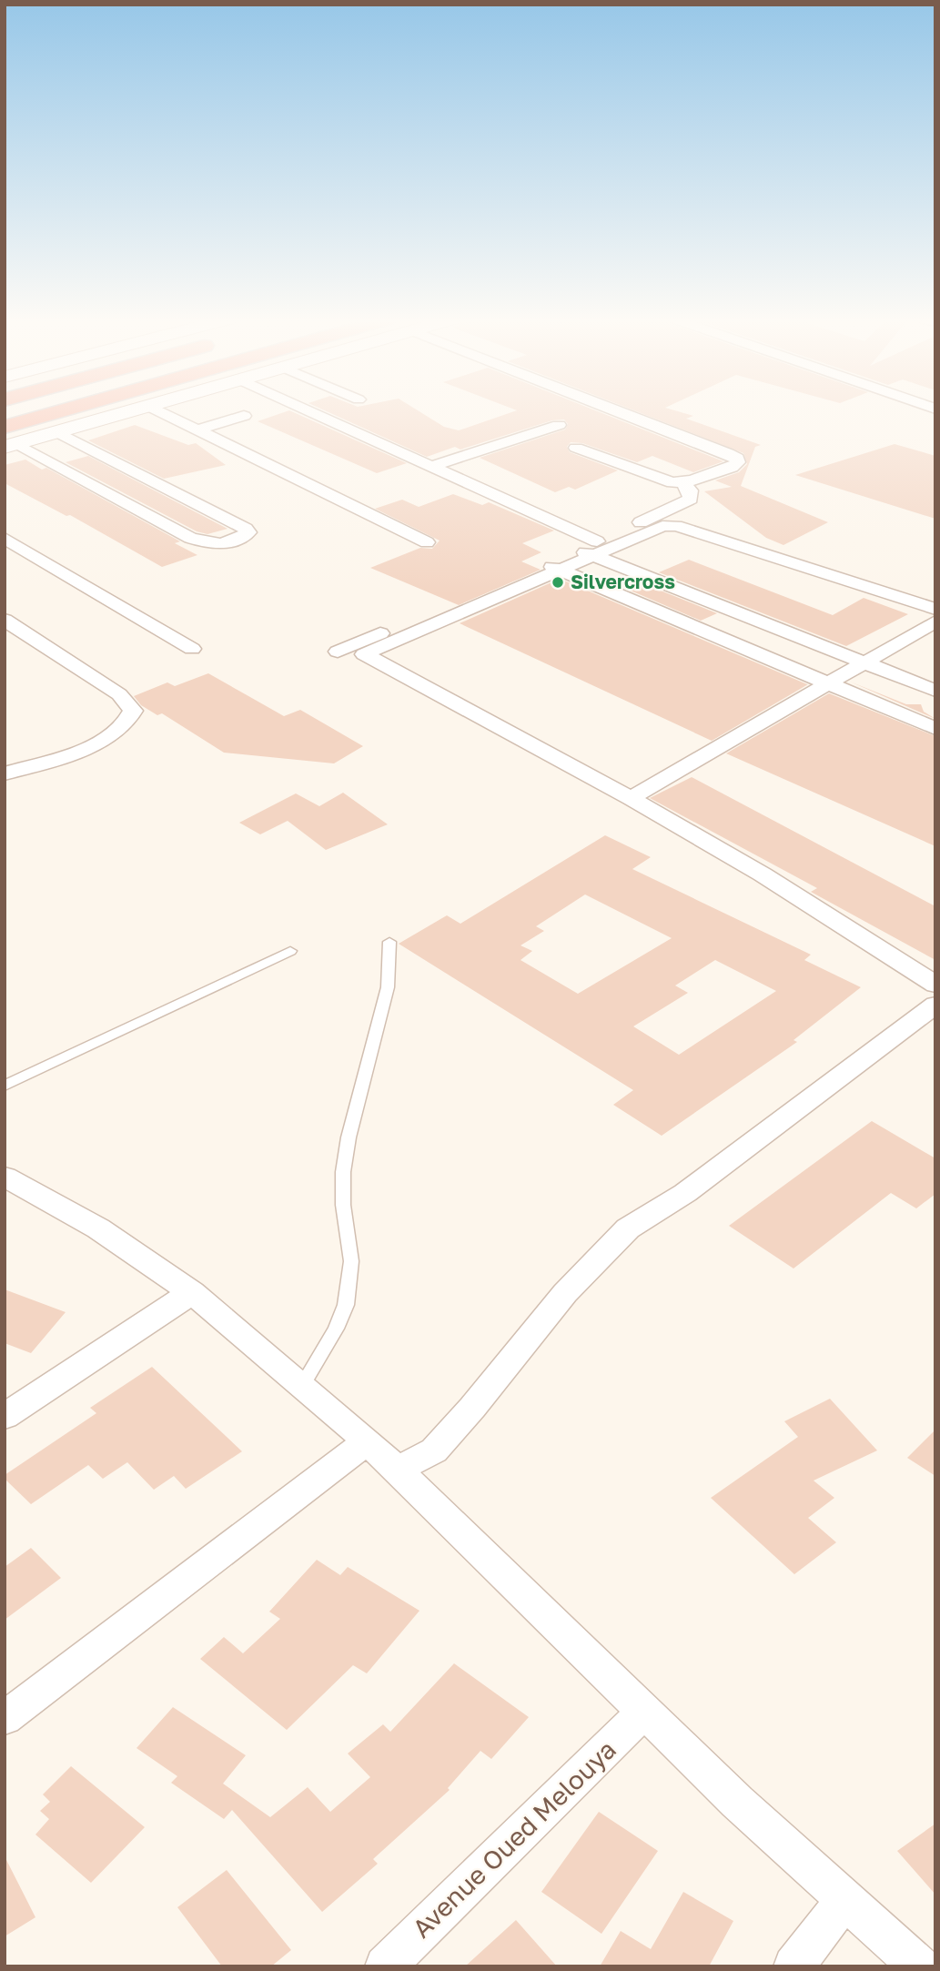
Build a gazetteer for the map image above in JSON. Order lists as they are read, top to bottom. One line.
{"streets":{"street":["Avenue Oued Melouya"]},"places":["Silvercross"]}
